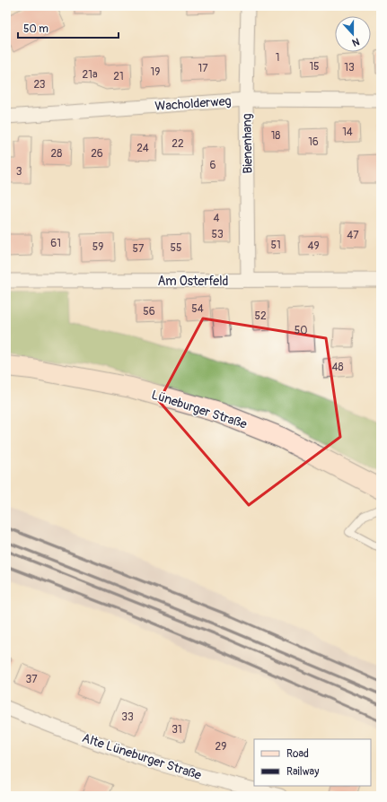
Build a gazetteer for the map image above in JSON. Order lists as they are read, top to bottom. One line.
{"streets":{"main road":["Lüneburger Straße"],"street":["Wacholderweg","Bienenhang","Am Osterfeld","Alte Lüneburger Straße"]},"crossings":[["Wacholderweg","Bienenhang"],["Bienenhang","Am Osterfeld"]],"house_numbers":["1","15","13","17","19","21a","21","23","14","18","16","22","24","28","26","6","3","4","53","47","61","51","49","59","55","57","54","56","52","50","48","37","33","31","29"],"legend":["Road","Railway"],"scale_bar":"50 m","north":"bottom"}
